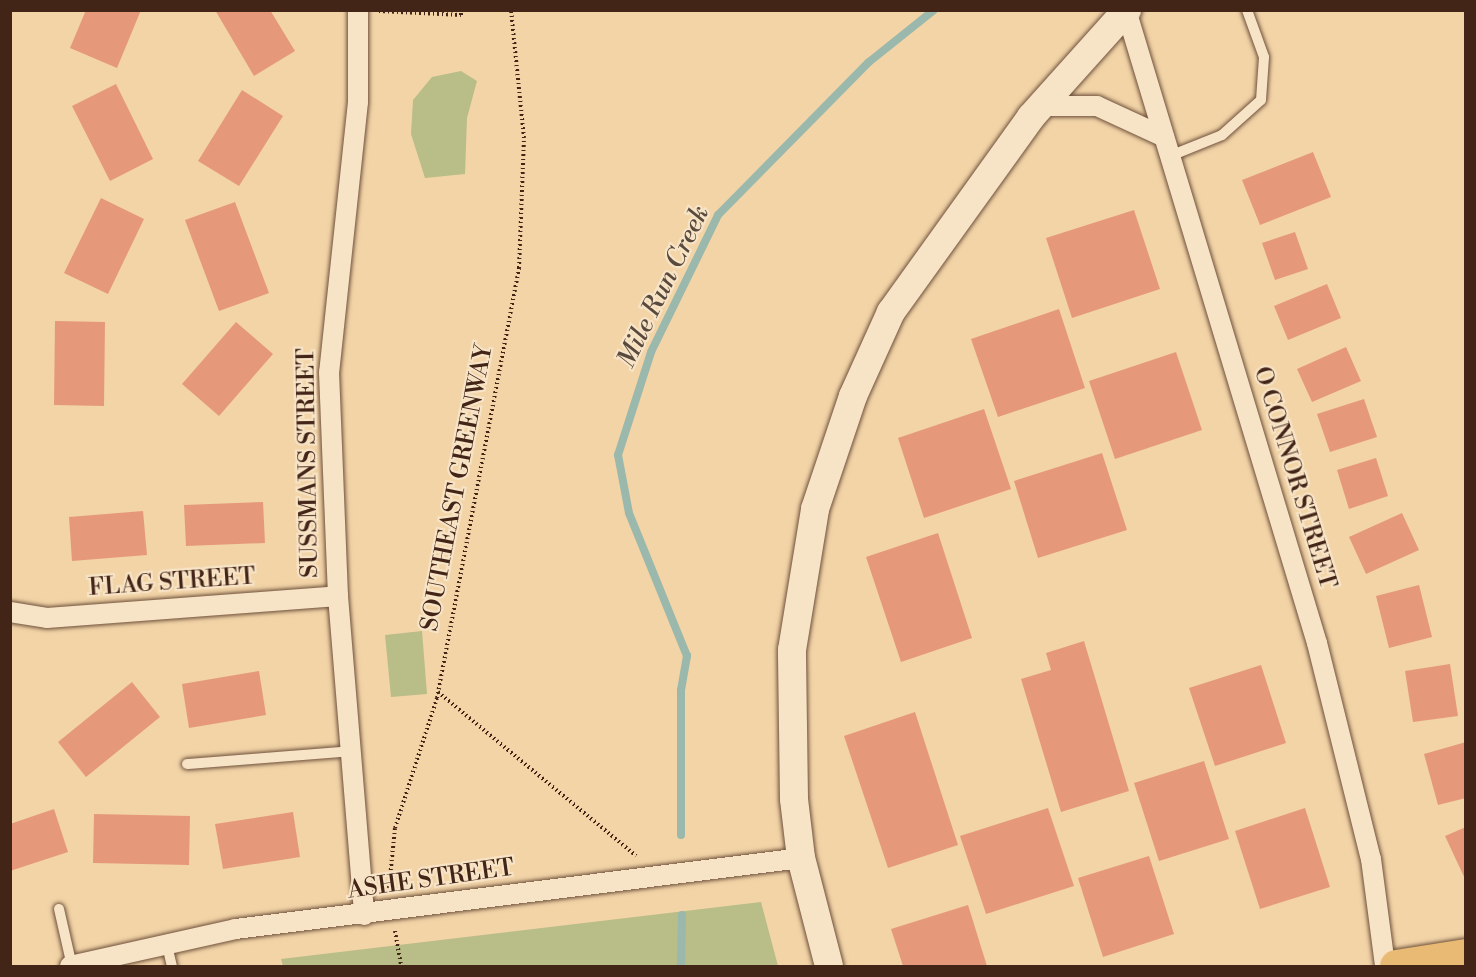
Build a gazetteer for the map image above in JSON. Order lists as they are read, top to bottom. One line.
{"streets":{"street":["SUSSMANS STREET","O CONNOR STREET","FLAG STREET","ASHE STREET"],"path":["SOUTHEAST GREENWAY"]},"crossings":[["SUSSMANS STREET","FLAG STREET"],["SUSSMANS STREET","ASHE STREET"],["SOUTHEAST GREENWAY","ASHE STREET"]],"water":["Mile Run Creek"]}
